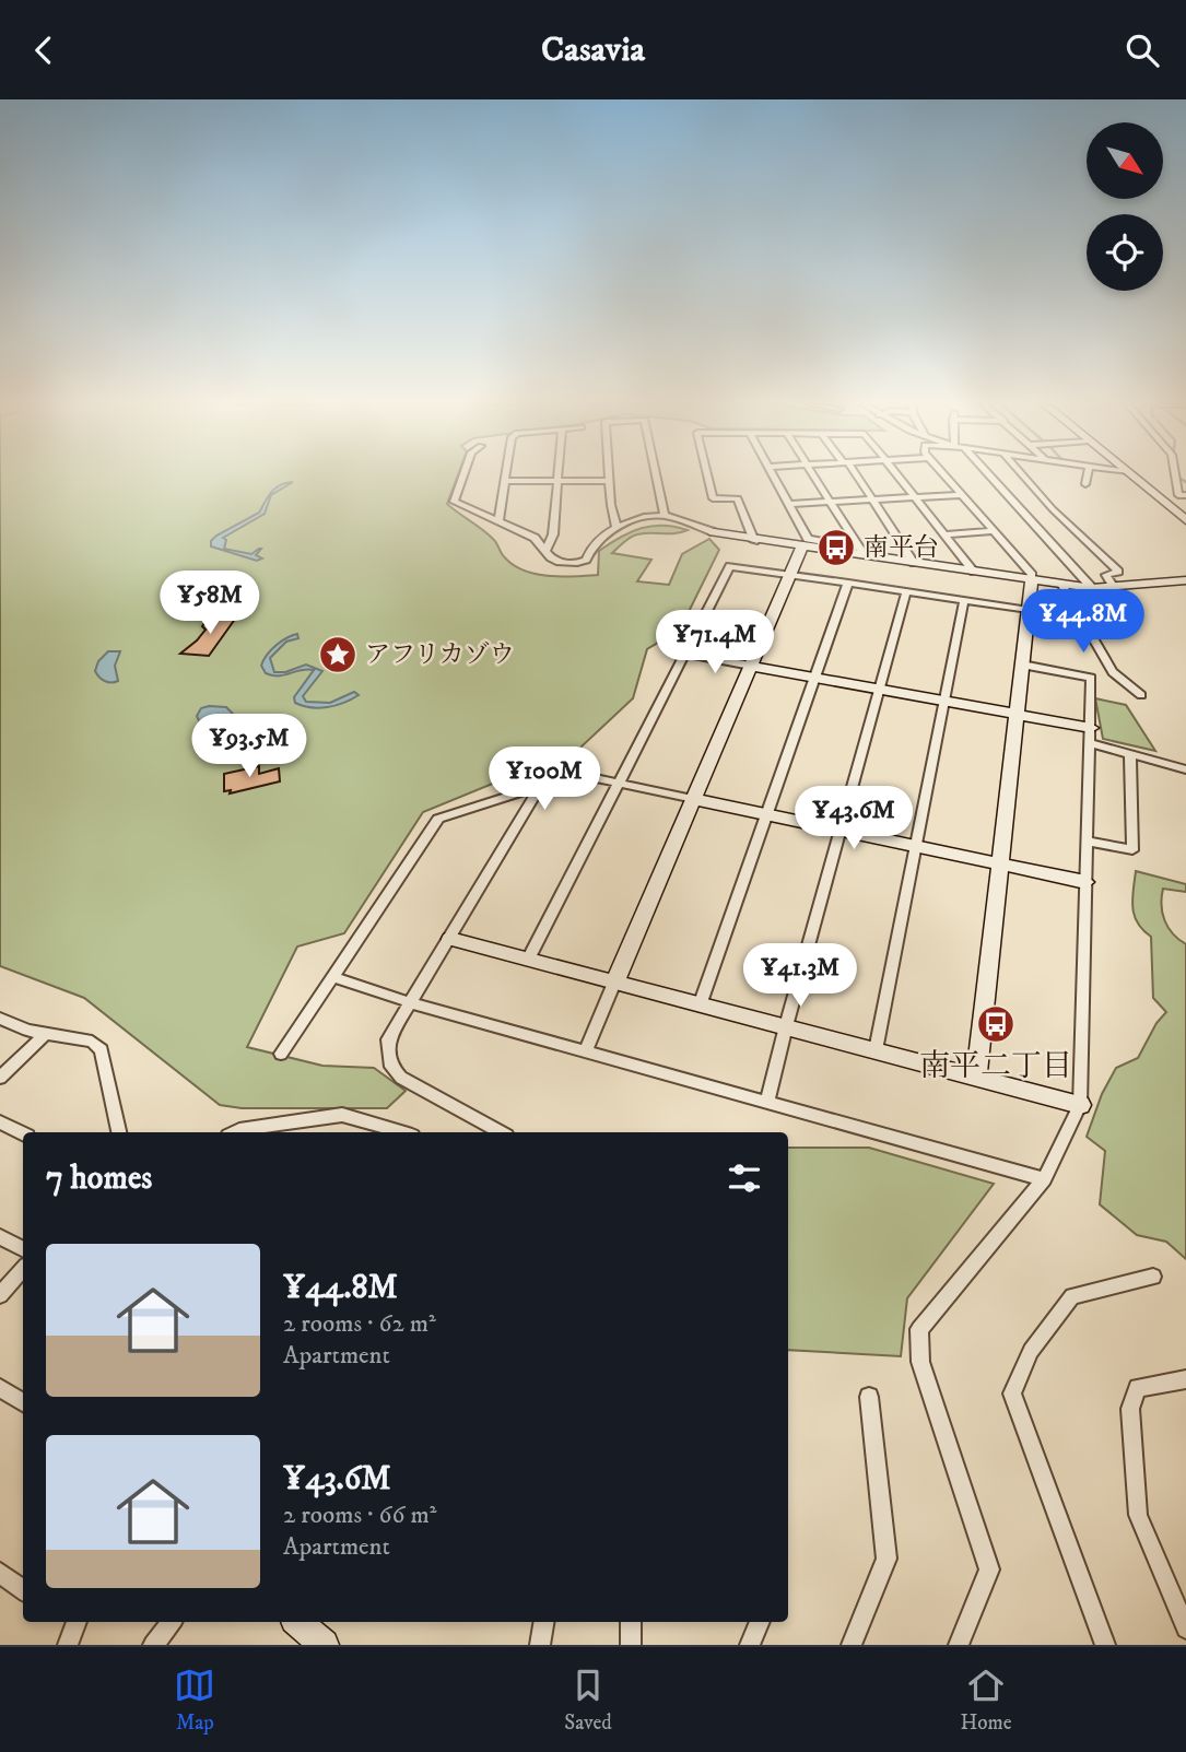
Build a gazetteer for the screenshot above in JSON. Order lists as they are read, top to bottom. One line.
{"places":{"bus stop":["南平台","南平二丁目"],"place":["アフリカゾウ"]},"north":"bottom right","page":{"header":"Casavia","price":["¥58M","¥44.8M","¥71.4M","¥93.5M","¥100M","¥43.6M","¥41.3M"],"heading":"7 homes","list":[{"name":"¥44.8M","note":"2 rooms · 62 m² · Apartment"},{"name":"¥43.6M","note":"2 rooms · 66 m² · Apartment"}],"tabs":["Map","Saved","Home"]}}
